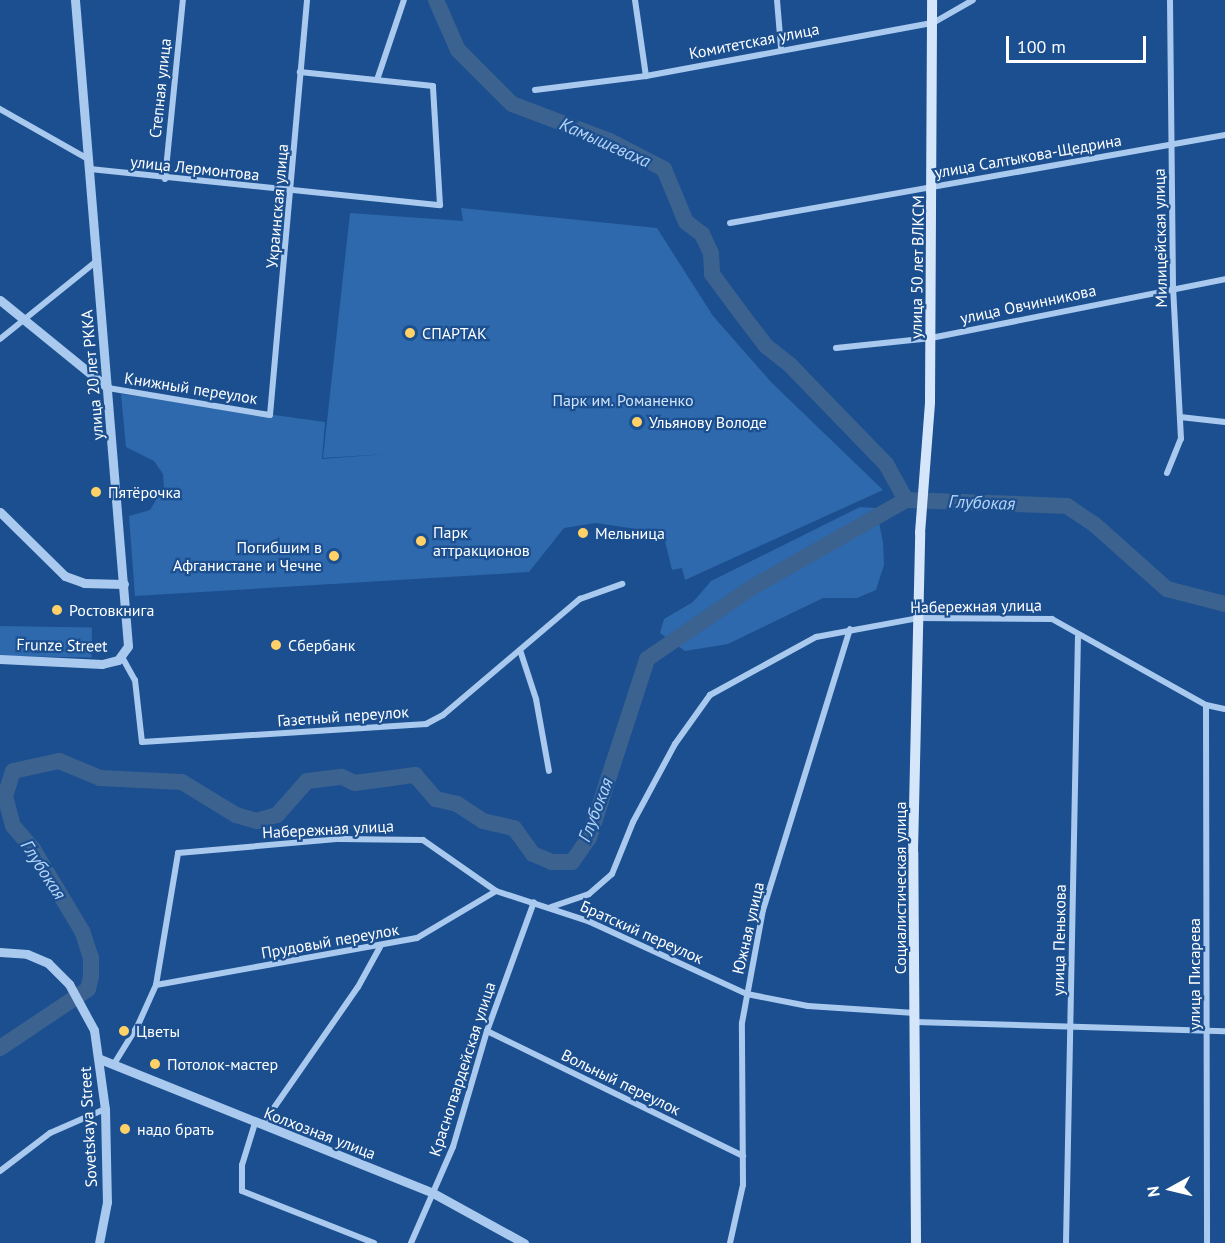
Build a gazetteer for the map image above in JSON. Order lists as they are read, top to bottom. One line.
{"streets":{"main road":["улица 50 лет ВЛКСМ","Социалистическая улица"],"street":["Комитетская улица","Степная улица","улица Салтыкова-Щедрина","улица Лермонтова","Украинская улица","Милицейская улица","улица Овчинникова","улица 20 лет РККА","Книжный переулок","Набережная улица","Frunze Street","Газетный переулок","Южная улица","Братский переулок","улица Пенькова","Прудовый переулок","улица Писарева","Красногвардейская улица","Вольный переулок","Sovetskaya Street","Колхозная улица"]},"crossings":[["Комитетская улица","улица 50 лет ВЛКСМ"],["Степная улица","улица Лермонтова"],["улица Салтыкова-Щедрина","Милицейская улица"],["улица Салтыкова-Щедрина","улица 50 лет ВЛКСМ"],["улица Лермонтова","Украинская улица"],["улица Лермонтова","улица 20 лет РККА"],["Украинская улица","Книжный переулок"],["Милицейская улица","улица Овчинникова"],["улица 50 лет ВЛКСМ","улица Овчинникова"],["улица 50 лет ВЛКСМ","Социалистическая улица"],["улица 20 лет РККА","Книжный переулок"],["улица 20 лет РККА","Frunze Street"],["улица 20 лет РККА","Газетный переулок"],["Набережная улица","Социалистическая улица"],["Набережная улица","Южная улица"],["Набережная улица","Братский переулок"],["Набережная улица","улица Пенькова"],["Набережная улица","Прудовый переулок"],["Набережная улица","улица Писарева"],["Набережная улица","Красногвардейская улица"],["Frunze Street","Газетный переулок"],["Социалистическая улица","Братский переулок"],["Южная улица","Братский переулок"],["Южная улица","Вольный переулок"],["Братский переулок","улица Пенькова"],["Братский переулок","улица Писарева"],["Братский переулок","Красногвардейская улица"],["Красногвардейская улица","Вольный переулок"],["Красногвардейская улица","Колхозная улица"],["Sovetskaya Street","Колхозная улица"]],"water":["Камышеваха","Глубокая"],"parks":["Парк им. Романенко"],"places":["СПАРТАК","Ульянову Володе","Пятёрочка","Мельница","Парк аттракционов","Погибшим в Афганистане и Чечне","Ростовкнига","Сбербанк","Цветы","Потолок-мастер","надо брать"],"scale_bar":"100 m","north":"left"}
